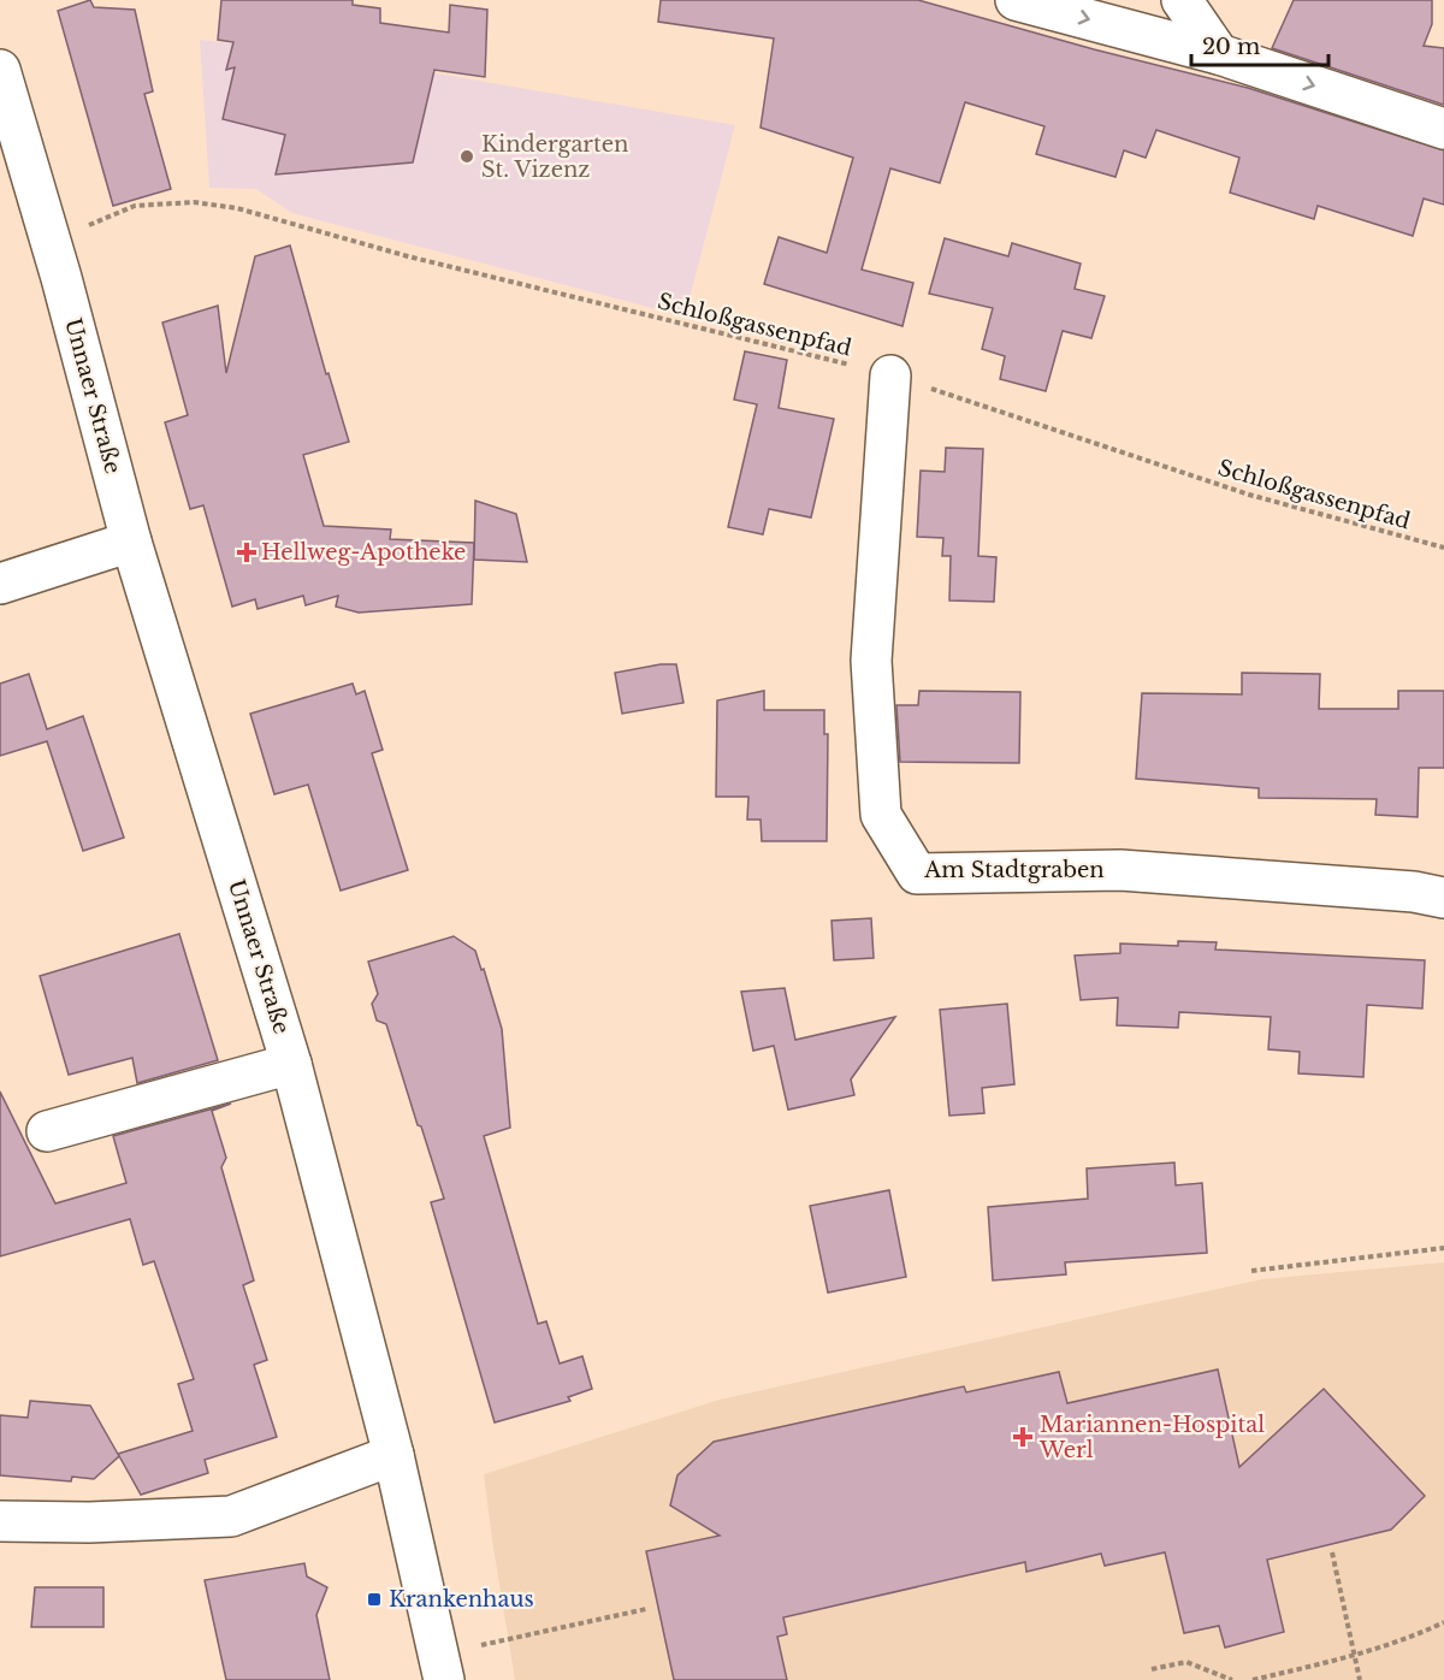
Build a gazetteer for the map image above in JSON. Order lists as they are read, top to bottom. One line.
{"streets":{"street":["Unnaer Straße","Am Stadtgraben"],"path":["Schloßgassenpfad"]},"crossings":[["Schloßgassenpfad","Unnaer Straße"],["Schloßgassenpfad","Am Stadtgraben"]],"places":{"other":["Kindergarten St. Vizenz"],"health":["Hellweg-Apotheke","Mariannen-Hospital Werl"],"transit":["Krankenhaus"]},"scale_bar":"20 m"}
